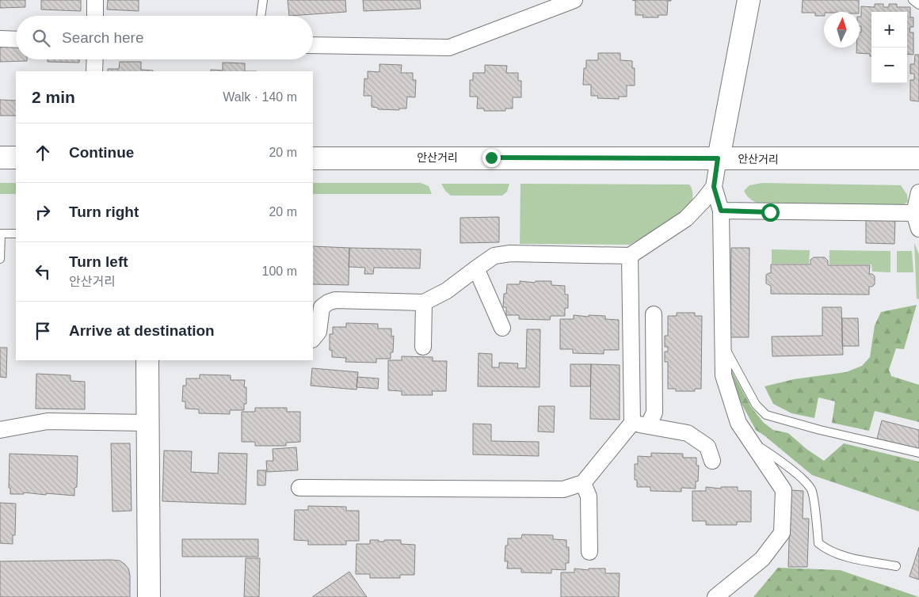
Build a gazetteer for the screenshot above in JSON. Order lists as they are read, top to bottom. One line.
{"streets":{"main road":["안산거리"]},"north":"top","page":{"map_buttons":["+","−"],"search":"Search here","heading":["2 min","Walk · 140 m"],"list":[["Continue","20 m"],["Turn right","20 m"],["Turn left","안산거리","100 m"],"Arrive at destination"]}}
